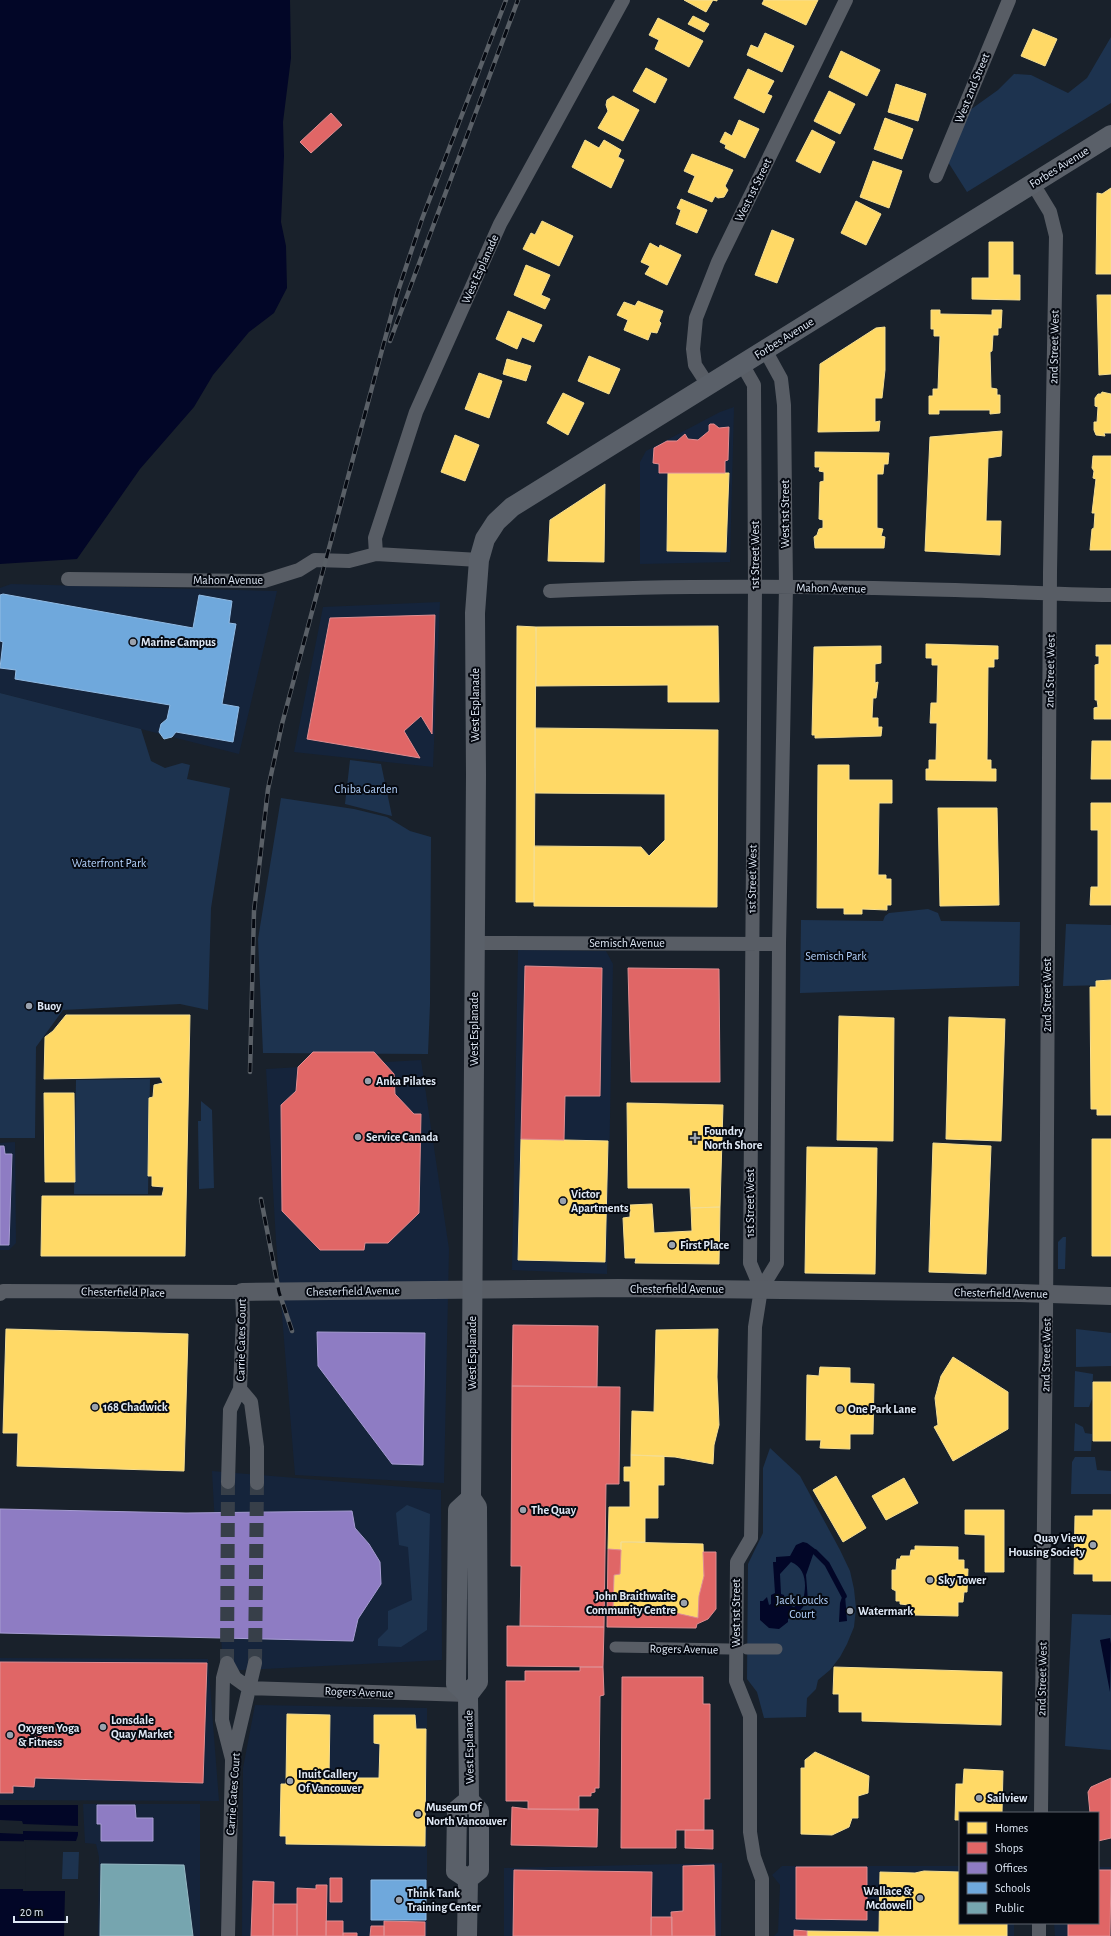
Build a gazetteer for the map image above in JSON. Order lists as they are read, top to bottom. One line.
{"streets":{"main road":["Forbes Avenue","West Esplanade"],"street":["West 2nd Street","West 1st Street","2nd Street West","1st Street West","Mahon Avenue","Semisch Avenue","Chesterfield Avenue","Chesterfield Place","Carrie Cates Court","Rogers Avenue"]},"crossings":[["Forbes Avenue","West 1st Street"],["Forbes Avenue","West Esplanade"],["Forbes Avenue","2nd Street West"],["Forbes Avenue","1st Street West"],["Forbes Avenue","Mahon Avenue"],["West 1st Street","1st Street West"],["West 1st Street","Mahon Avenue"],["West 1st Street","Chesterfield Avenue"],["West Esplanade","Mahon Avenue"],["West Esplanade","Semisch Avenue"],["West Esplanade","Chesterfield Avenue"],["West Esplanade","Rogers Avenue"],["2nd Street West","Mahon Avenue"],["2nd Street West","Chesterfield Avenue"],["1st Street West","Mahon Avenue"],["1st Street West","Semisch Avenue"],["1st Street West","Chesterfield Avenue"],["Chesterfield Avenue","Chesterfield Place"],["Chesterfield Avenue","Carrie Cates Court"],["Chesterfield Place","Carrie Cates Court"],["Carrie Cates Court","Rogers Avenue"]],"parks":["Chiba Garden","Waterfront Park","Semisch Park","Jack Loucks Court"],"places":{"other":["Marine Campus","Buoy","Anka Pilates","Service Canada","Victor Apartments","First Place","168 Chadwick","One Park Lane","The Quay","Quay View Housing Society","Sky Tower","John Braithwaite Community Centre","Watermark","Lonsdale Quay Market","Oxygen Yoga & Fitness","Inuit Gallery Of Vancouver","Sailview","Museum Of North Vancouver","Wallace & Mcdowell","Think Tank Training Center"],"health":["Foundry North Shore"]},"legend":["Homes","Shops","Offices","Schools","Public"],"scale_bar":"20 m"}
